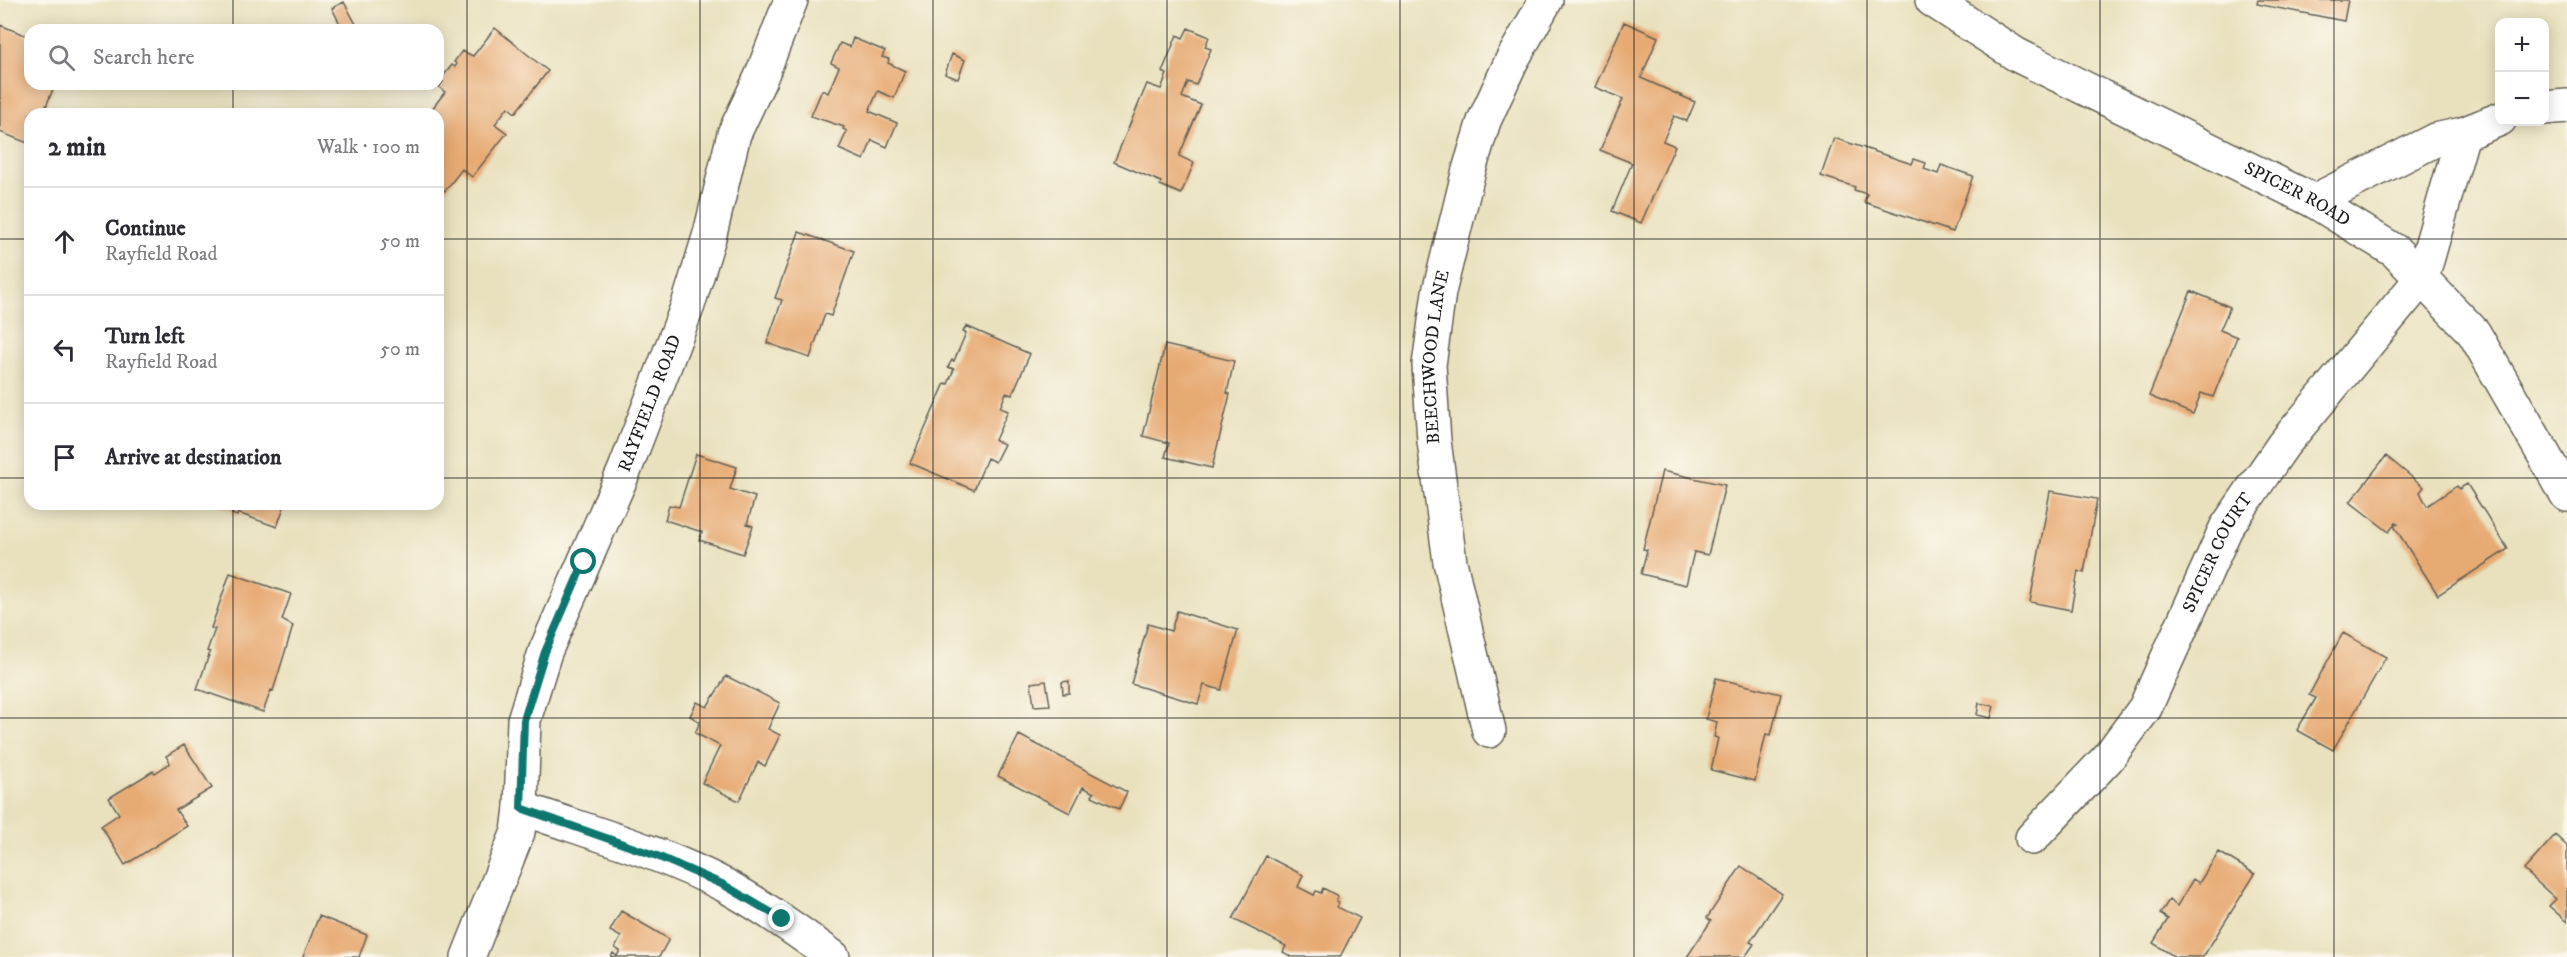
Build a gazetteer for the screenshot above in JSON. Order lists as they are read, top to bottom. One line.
{"streets":{"street":["SPICER ROAD","BEECHWOOD LANE","RAYFIELD ROAD","SPICER COURT"]},"crossings":[["SPICER ROAD","SPICER COURT"]],"page":{"map_buttons":["+","−"],"search":"Search here","heading":["2 min","Walk · 100 m"],"list":[["Continue","Rayfield Road","50 m"],["Turn left","Rayfield Road","50 m"],"Arrive at destination"]}}
